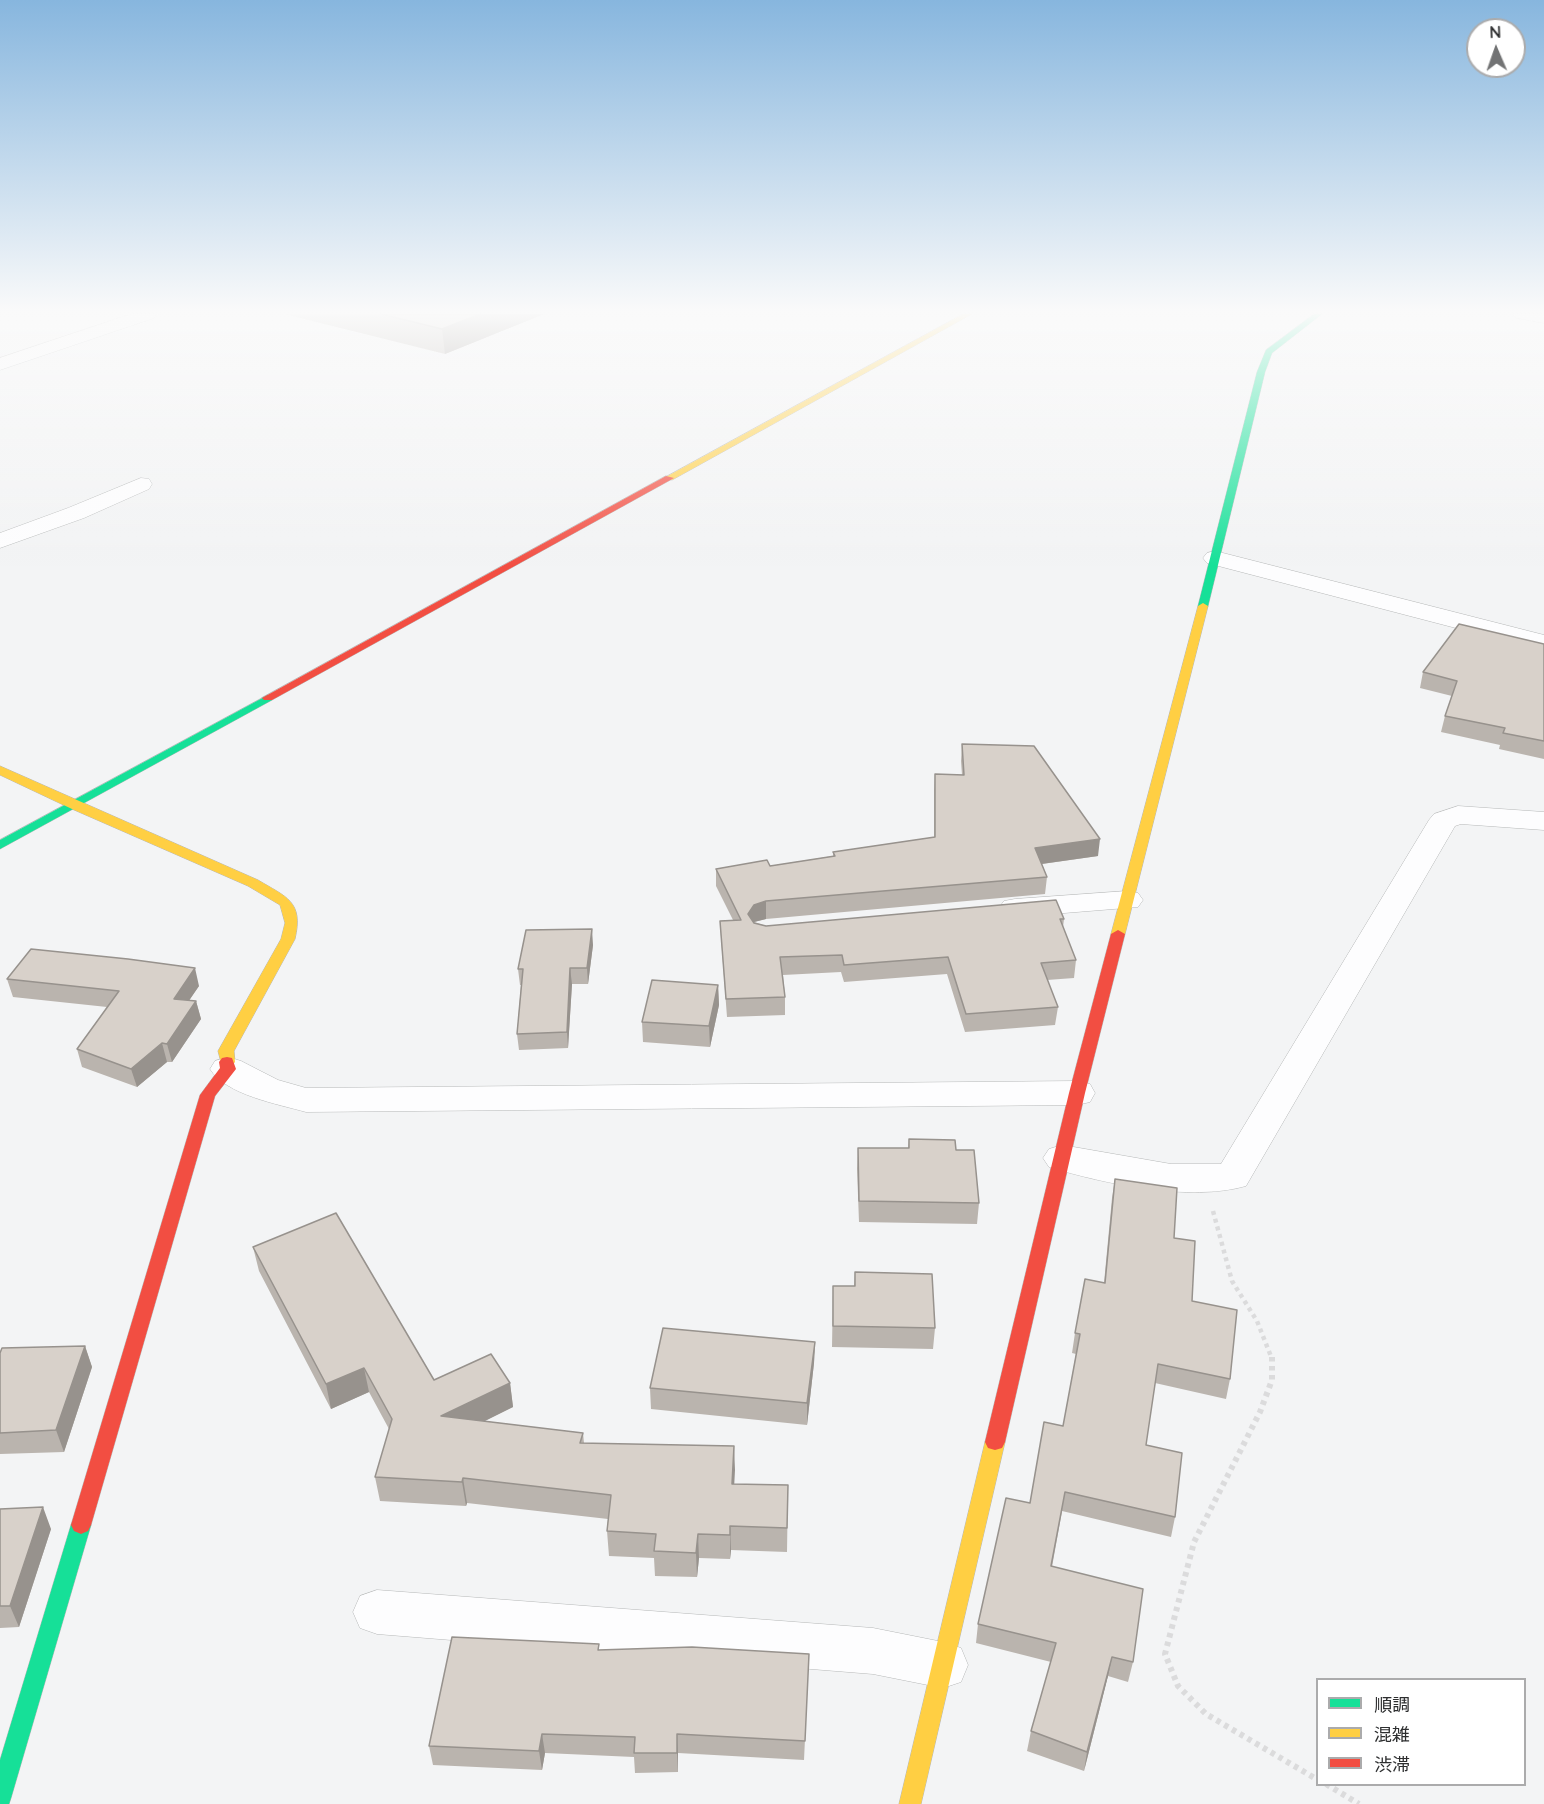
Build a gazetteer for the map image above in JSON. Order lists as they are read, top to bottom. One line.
{"legend":["順調","混雑","渋滞"],"north":"top"}
